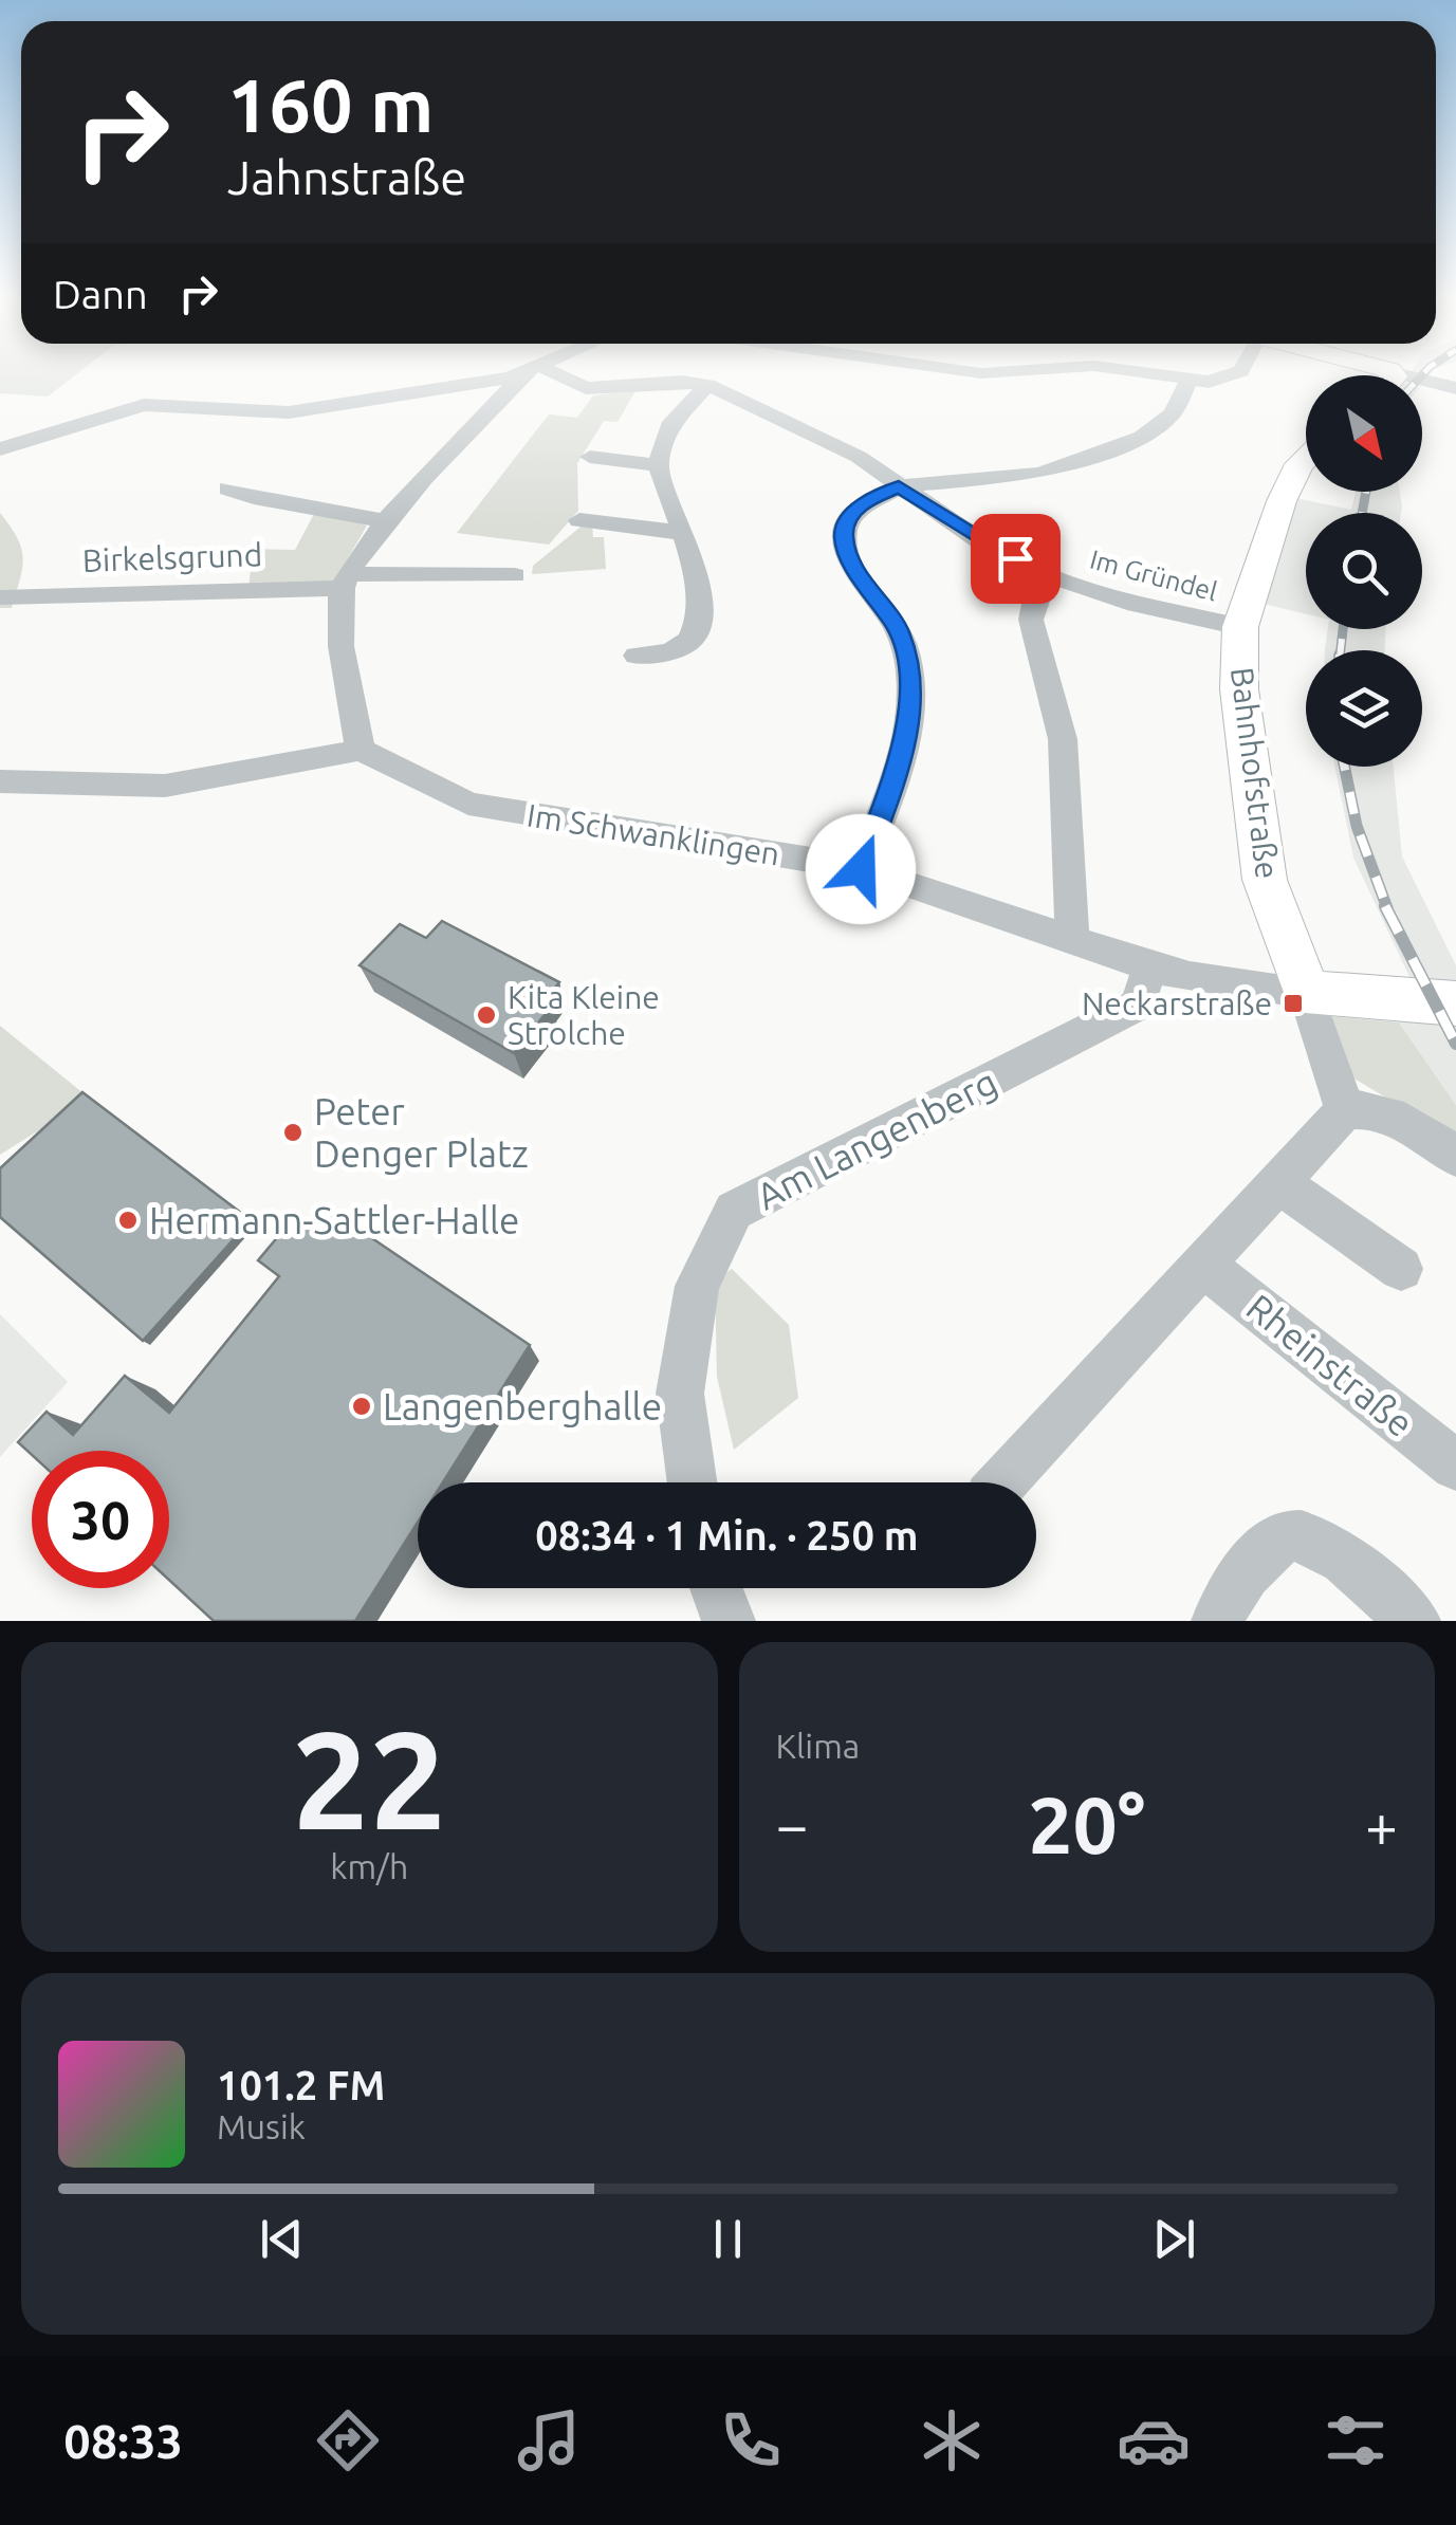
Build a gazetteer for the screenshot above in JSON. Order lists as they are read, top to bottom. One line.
{"streets":{"main road":["Bahnhofstraße"],"street":["Birkelsgrund","Im Gründel","Im Schwanklingen","Am Langenberg","Rheinstraße"]},"crossings":[["Im Gründel","Bahnhofstraße"],["Bahnhofstraße","Im Schwanklingen"],["Im Schwanklingen","Am Langenberg"]],"places":{"transit":["Neckarstraße"],"other":["Kita Kleine Strolche","Peter Denger Platz","Hermann-Sattler-Halle","Langenberghalle"]},"north":"bottom right","page":{"turn":["160 m","Jahnstraße"],"then":"Dann","limit":"30","trip":"08:34 · 1 Min. · 250 m","tile":[["22","km/h"],"Klima"],"heat":["−","20°","+"],"song":["101.2 FM","Musik"],"tabs":"08:33"}}
